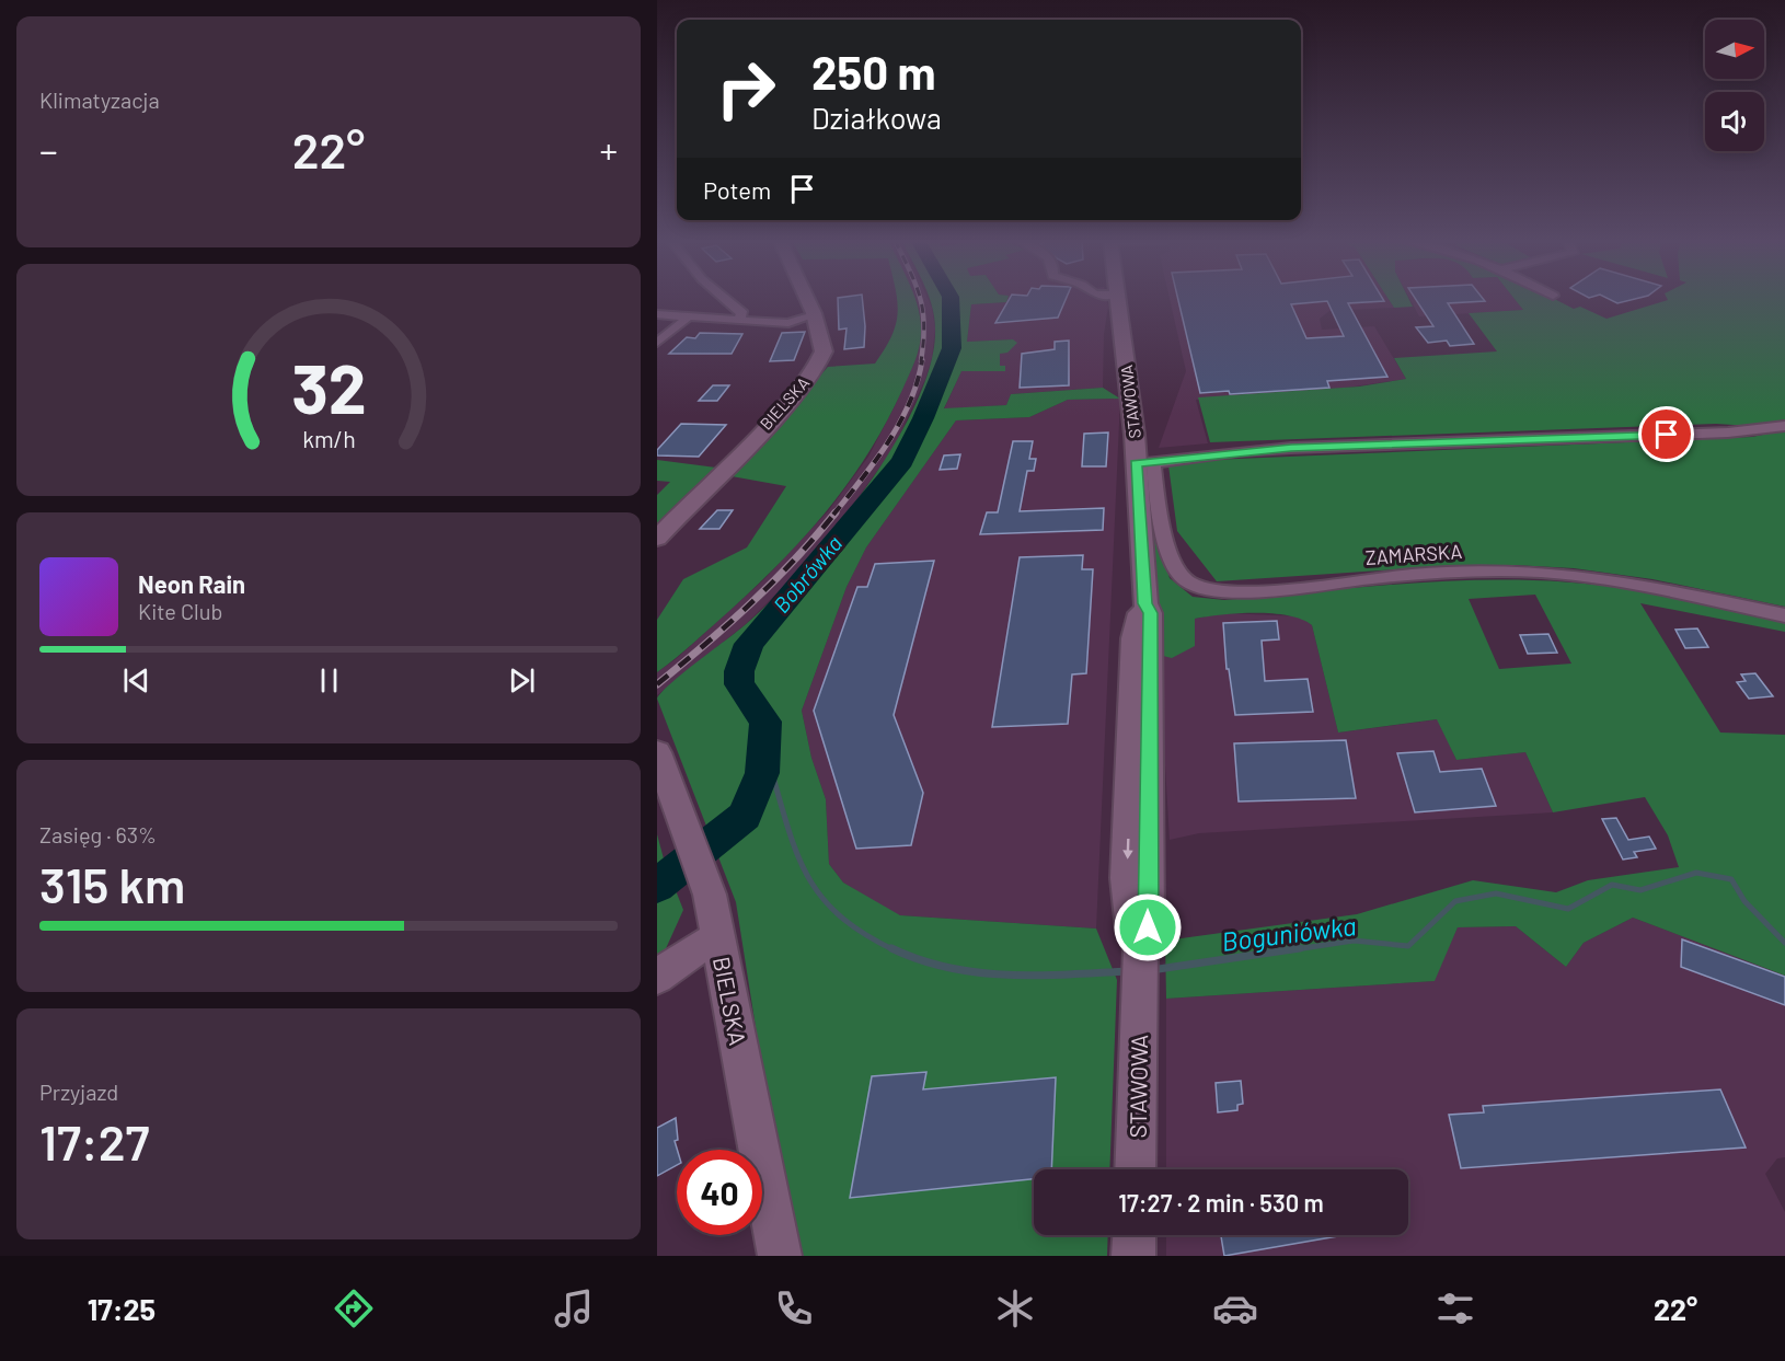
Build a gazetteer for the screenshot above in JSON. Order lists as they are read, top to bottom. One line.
{"streets":{"street":["STAWOWA","BIELSKA","ZAMARSKA"]},"crossings":[["STAWOWA","ZAMARSKA"]],"water":["Bobrówka","Boguniówka"],"north":"right","page":{"tile":["Klimatyzacja",["Zasięg · 63%","315 km"],["Przyjazd","17:27"]],"turn":["250 m","Działkowa"],"heat":["−","22°","+"],"then":"Potem","song":["Neon Rain","Kite Club"],"limit":"40","trip":"17:27 · 2 min · 530 m","tabs":["17:25","22°"],"gauge":["32","km/h"]}}
